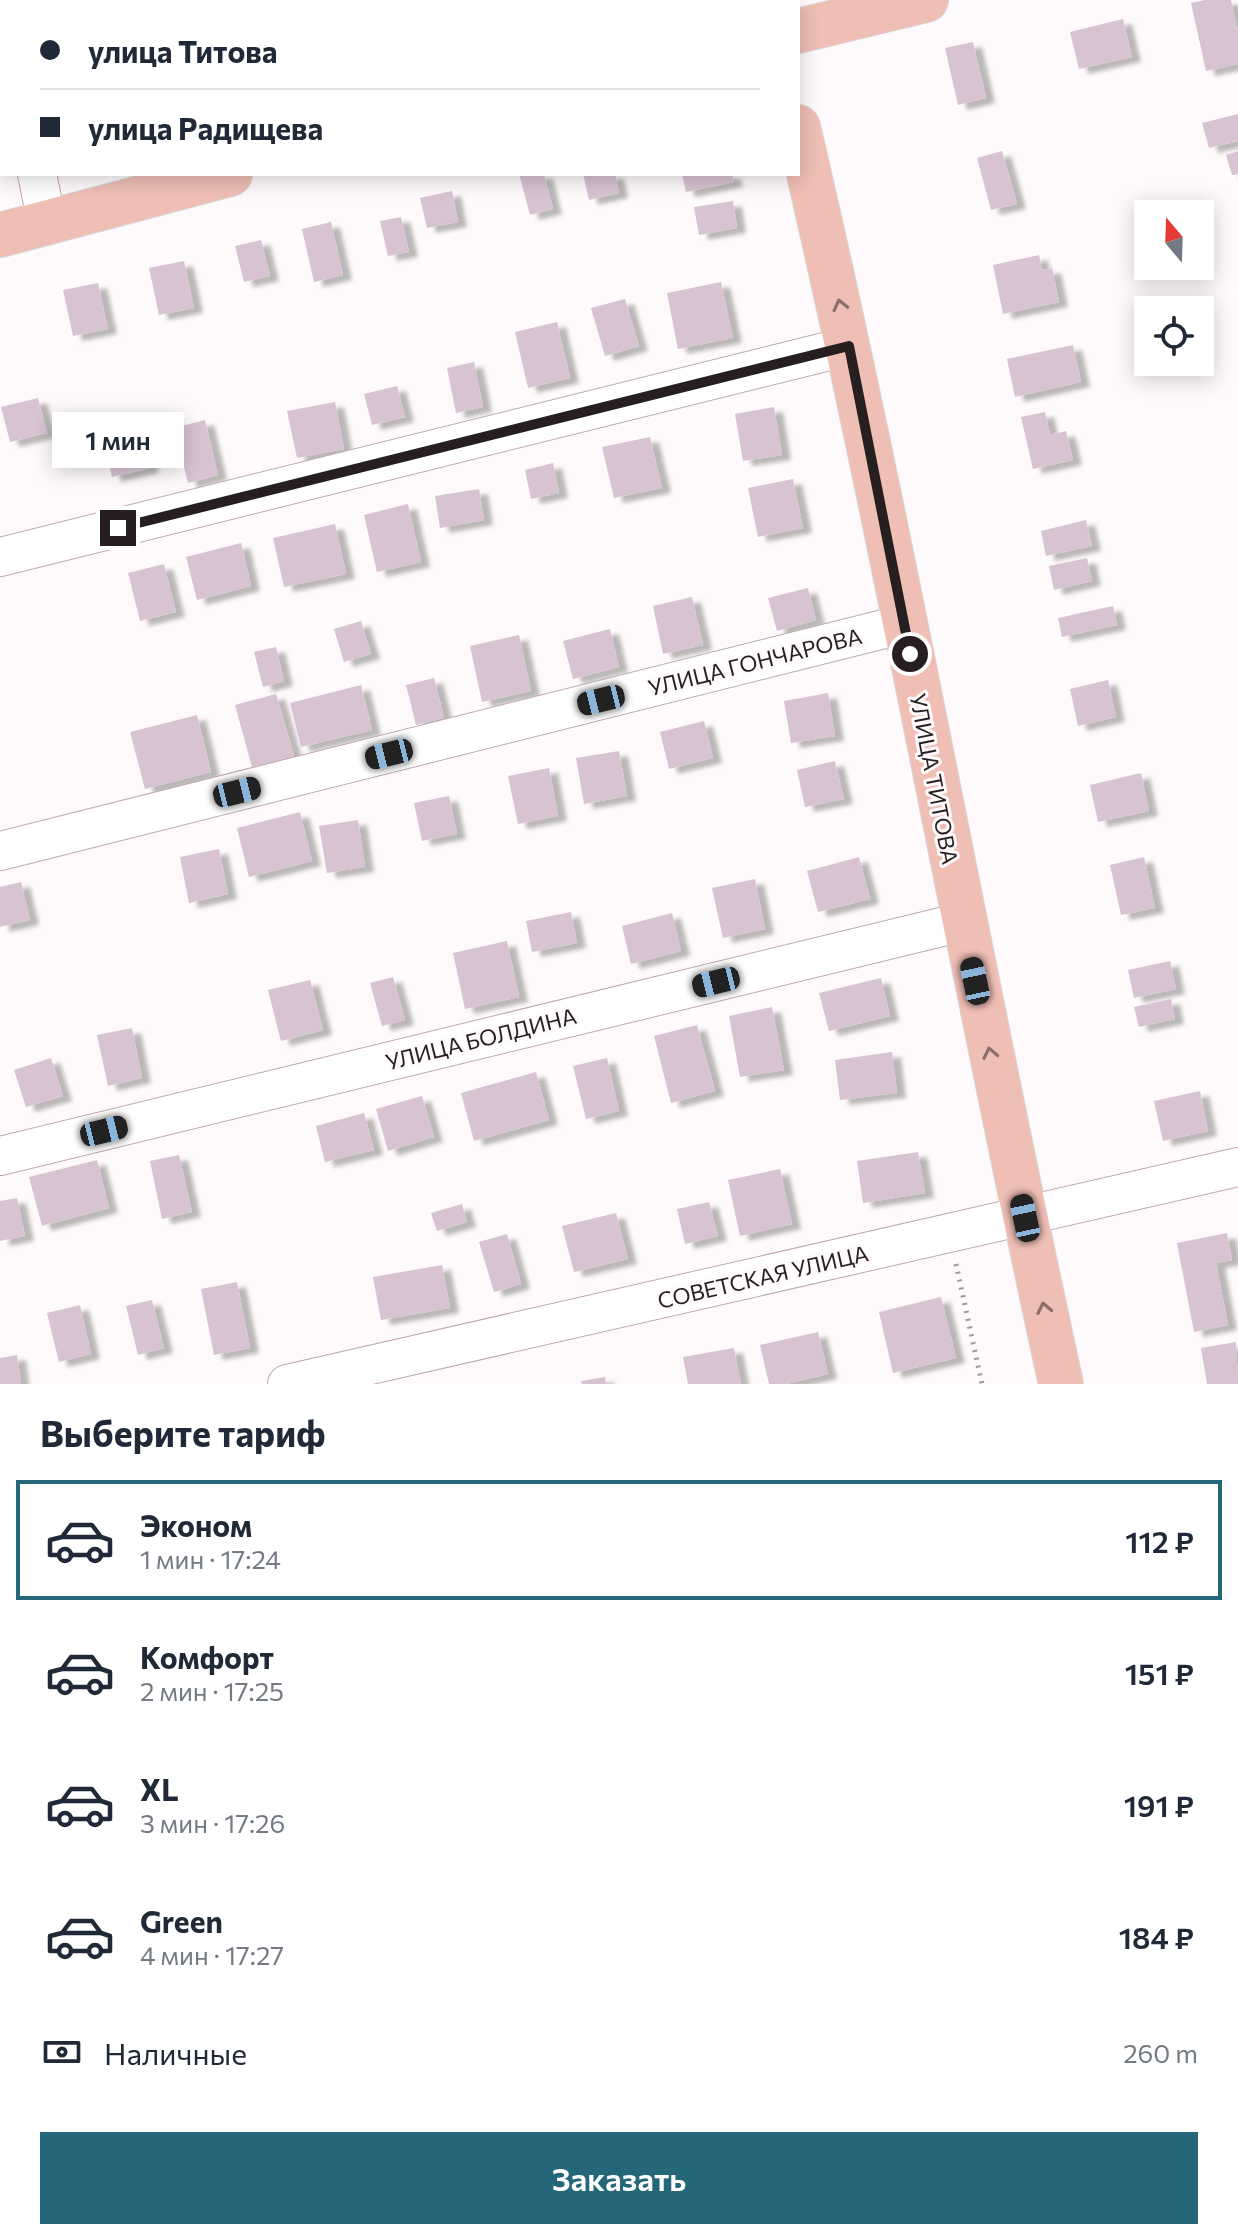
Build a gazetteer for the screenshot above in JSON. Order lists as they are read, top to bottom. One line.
{"streets":{"main road":["УЛИЦА ТИТОВА"],"street":["УЛИЦА ГОНЧАРОВА","УЛИЦА БОЛДИНА","СОВЕТСКАЯ УЛИЦА"]},"crossings":[["УЛИЦА ГОНЧАРОВА","УЛИЦА ТИТОВА"],["УЛИЦА ТИТОВА","УЛИЦА БОЛДИНА"],["УЛИЦА ТИТОВА","СОВЕТСКАЯ УЛИЦА"]],"one_way":["УЛИЦА ТИТОВА"],"north":"top","page":{"banner":["улица Титова","улица Радищева"],"bubble":"1 мин","heading":"Выберите тариф","list":[{"name":"Эконом","note":"1 мин · 17:24","value":"112 ₽"},{"name":"Комфорт","note":"2 мин · 17:25","value":"151 ₽"},{"name":"XL","note":"3 мин · 17:26","value":"191 ₽"},{"name":"Green","note":"4 мин · 17:27","value":"184 ₽"}],"pay":["Наличные","260 m"],"buttons":"Заказать"}}
